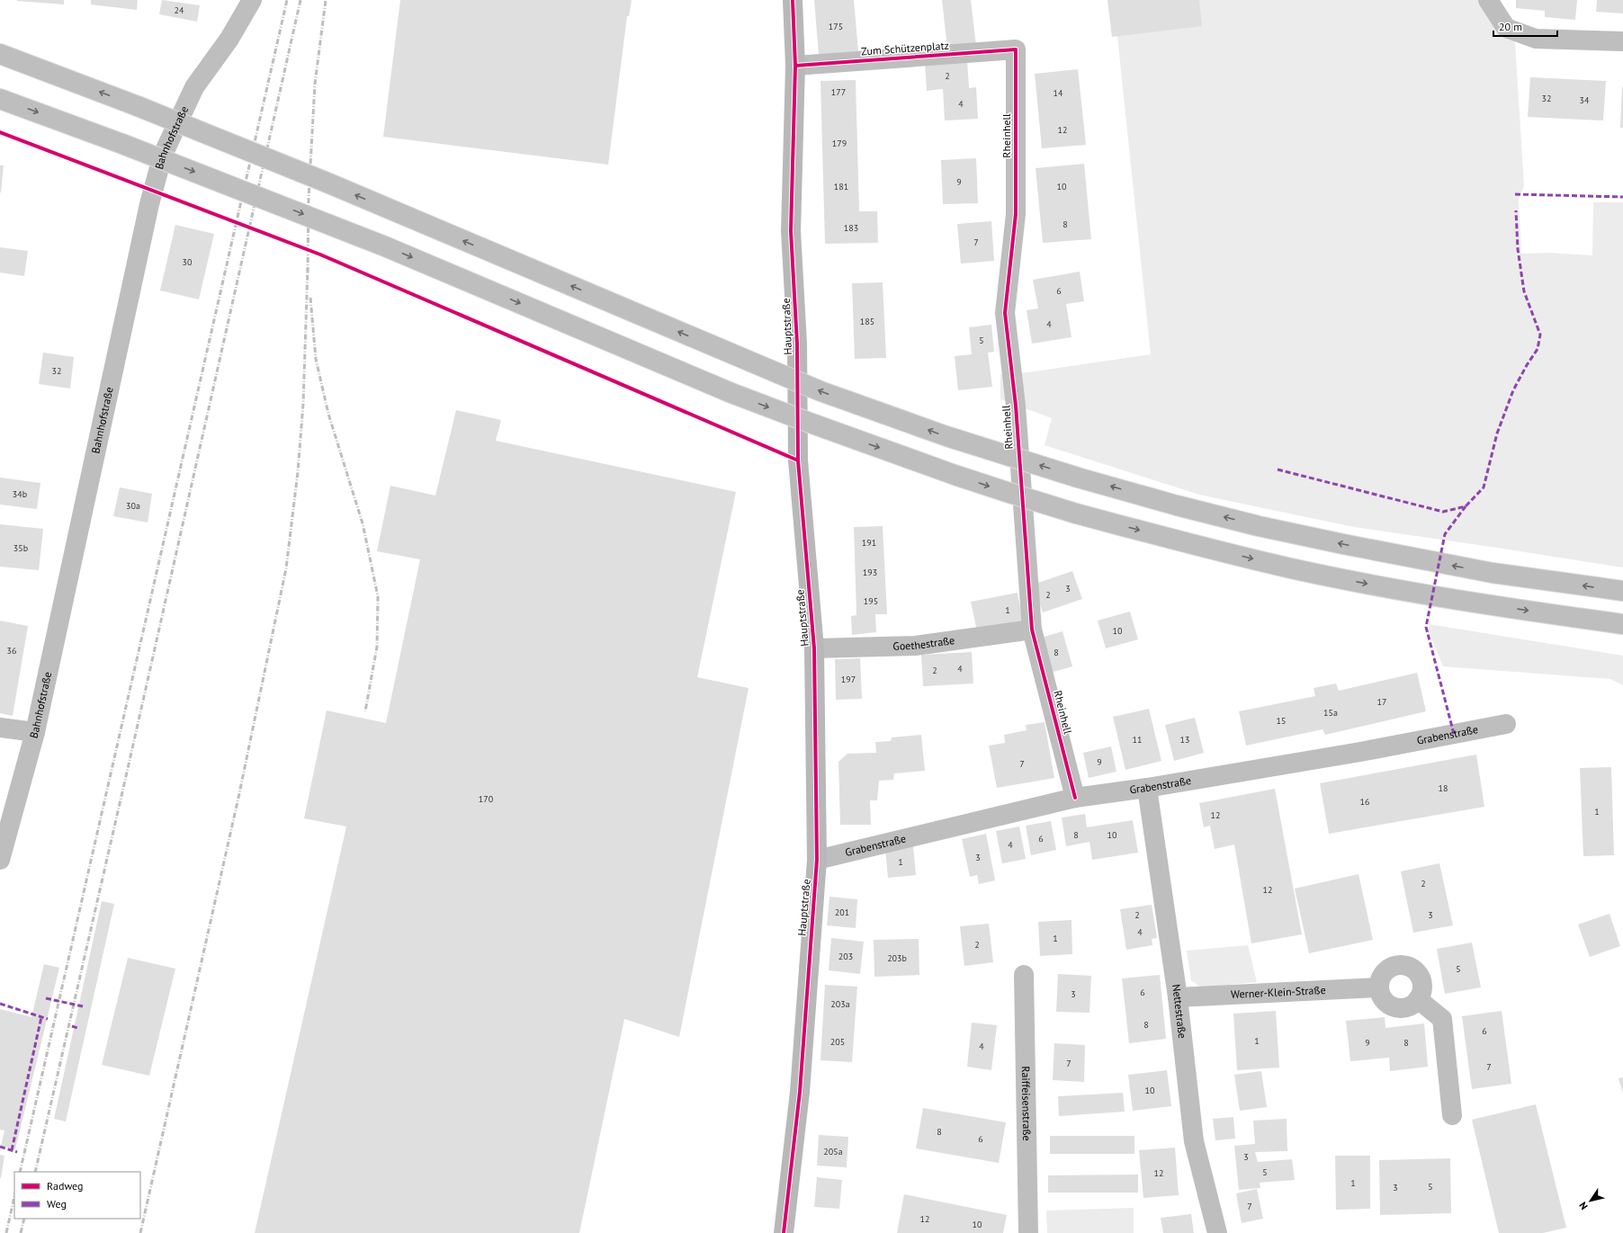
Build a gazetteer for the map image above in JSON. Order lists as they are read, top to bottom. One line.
{"streets":{"main road":["Zum Schützenplatz","Rheinhell","Bahnhofstraße","Hauptstraße","Goethestraße","Grabenstraße","Werner-Klein-Straße","Nettestraße","Raiffeisenstraße"]},"crossings":[["Zum Schützenplatz","Rheinhell"],["Zum Schützenplatz","Hauptstraße"],["Rheinhell","Goethestraße"],["Rheinhell","Grabenstraße"],["Hauptstraße","Goethestraße"],["Hauptstraße","Grabenstraße"],["Grabenstraße","Nettestraße"],["Werner-Klein-Straße","Nettestraße"]],"house_numbers":["24","175","2","177","14","32","34","4","12","179","9","181","10","8","183","7","30","6","185","4","5","32","34b","30a","191","35b","193","3","2","195","1","10","36","8","4","2","197","17","15a","15","11","13","9","7","18","170","16","1","12","8","10","6","4","3","1","2","12","201","2","3","4","1","2","203","203b","5","6","3","203a","8","6","1","205","9","8","4","7","7","10","8","6","205a","3","5","12","1","5","3","7","12","10"],"legend":["Radweg","Weg"],"scale_bar":"20 m","north":"bottom left"}
